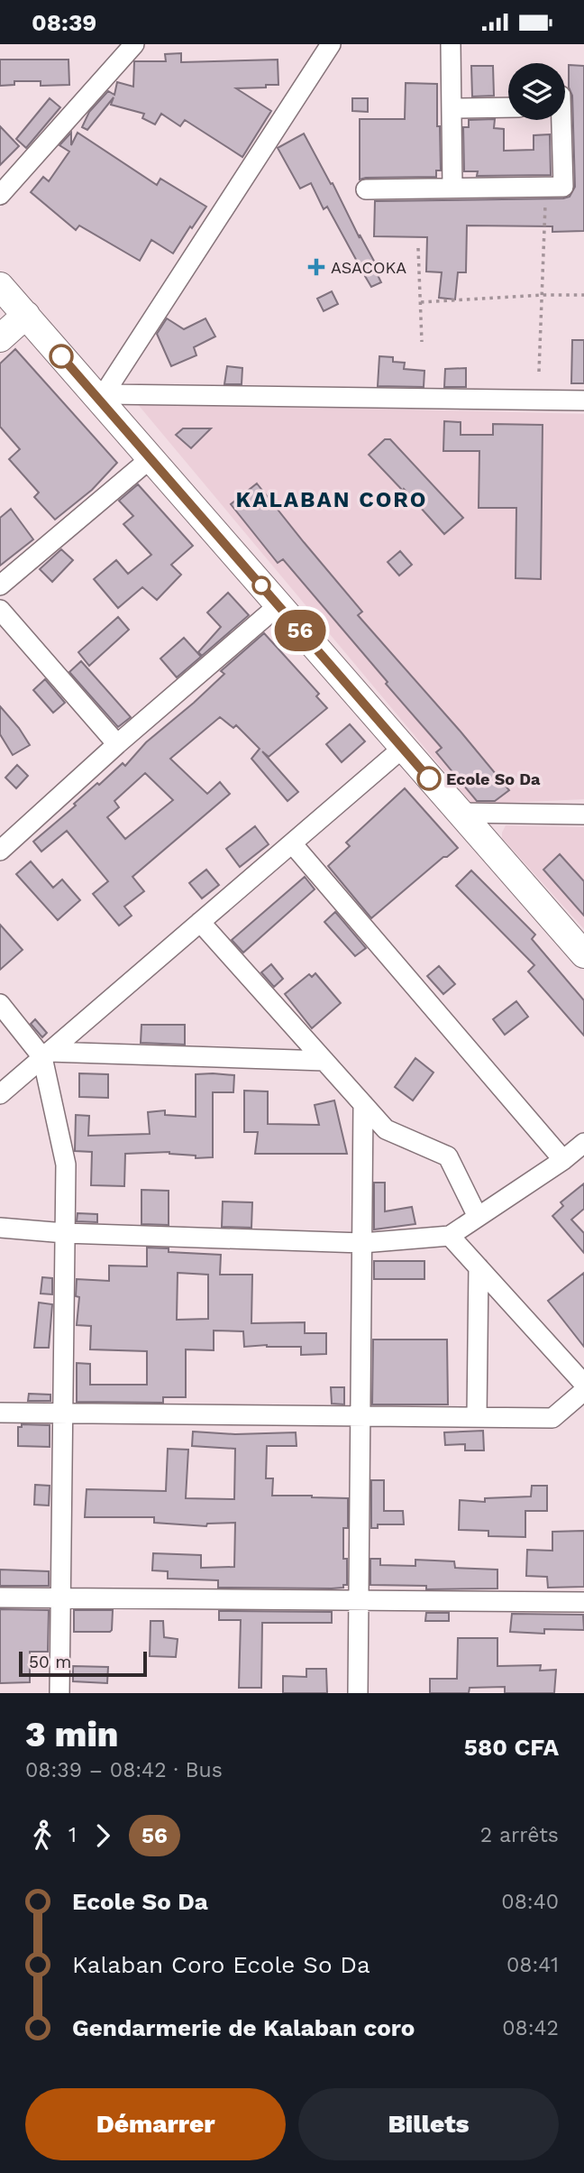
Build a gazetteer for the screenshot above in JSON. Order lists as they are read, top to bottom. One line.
{"districts":["KALABAN CORO"],"places":{"health":["ASACOKA"],"other":["Ecole So Da"]},"lines":["bus line 56"],"scale_bar":"50 m","page":{"status":"08:39","on_map":"56","scale":"50 m","heading":["3 min","08:39 – 08:42 · Bus","580 CFA"],"legs":["1","56","2 arrêts"],"list":[{"name":"Ecole So Da","value":"08:40"},{"name":"Kalaban Coro Ecole So Da","value":"08:41"},{"name":"Gendarmerie de Kalaban coro","value":"08:42"}],"buttons":["Démarrer","Billets"]}}
